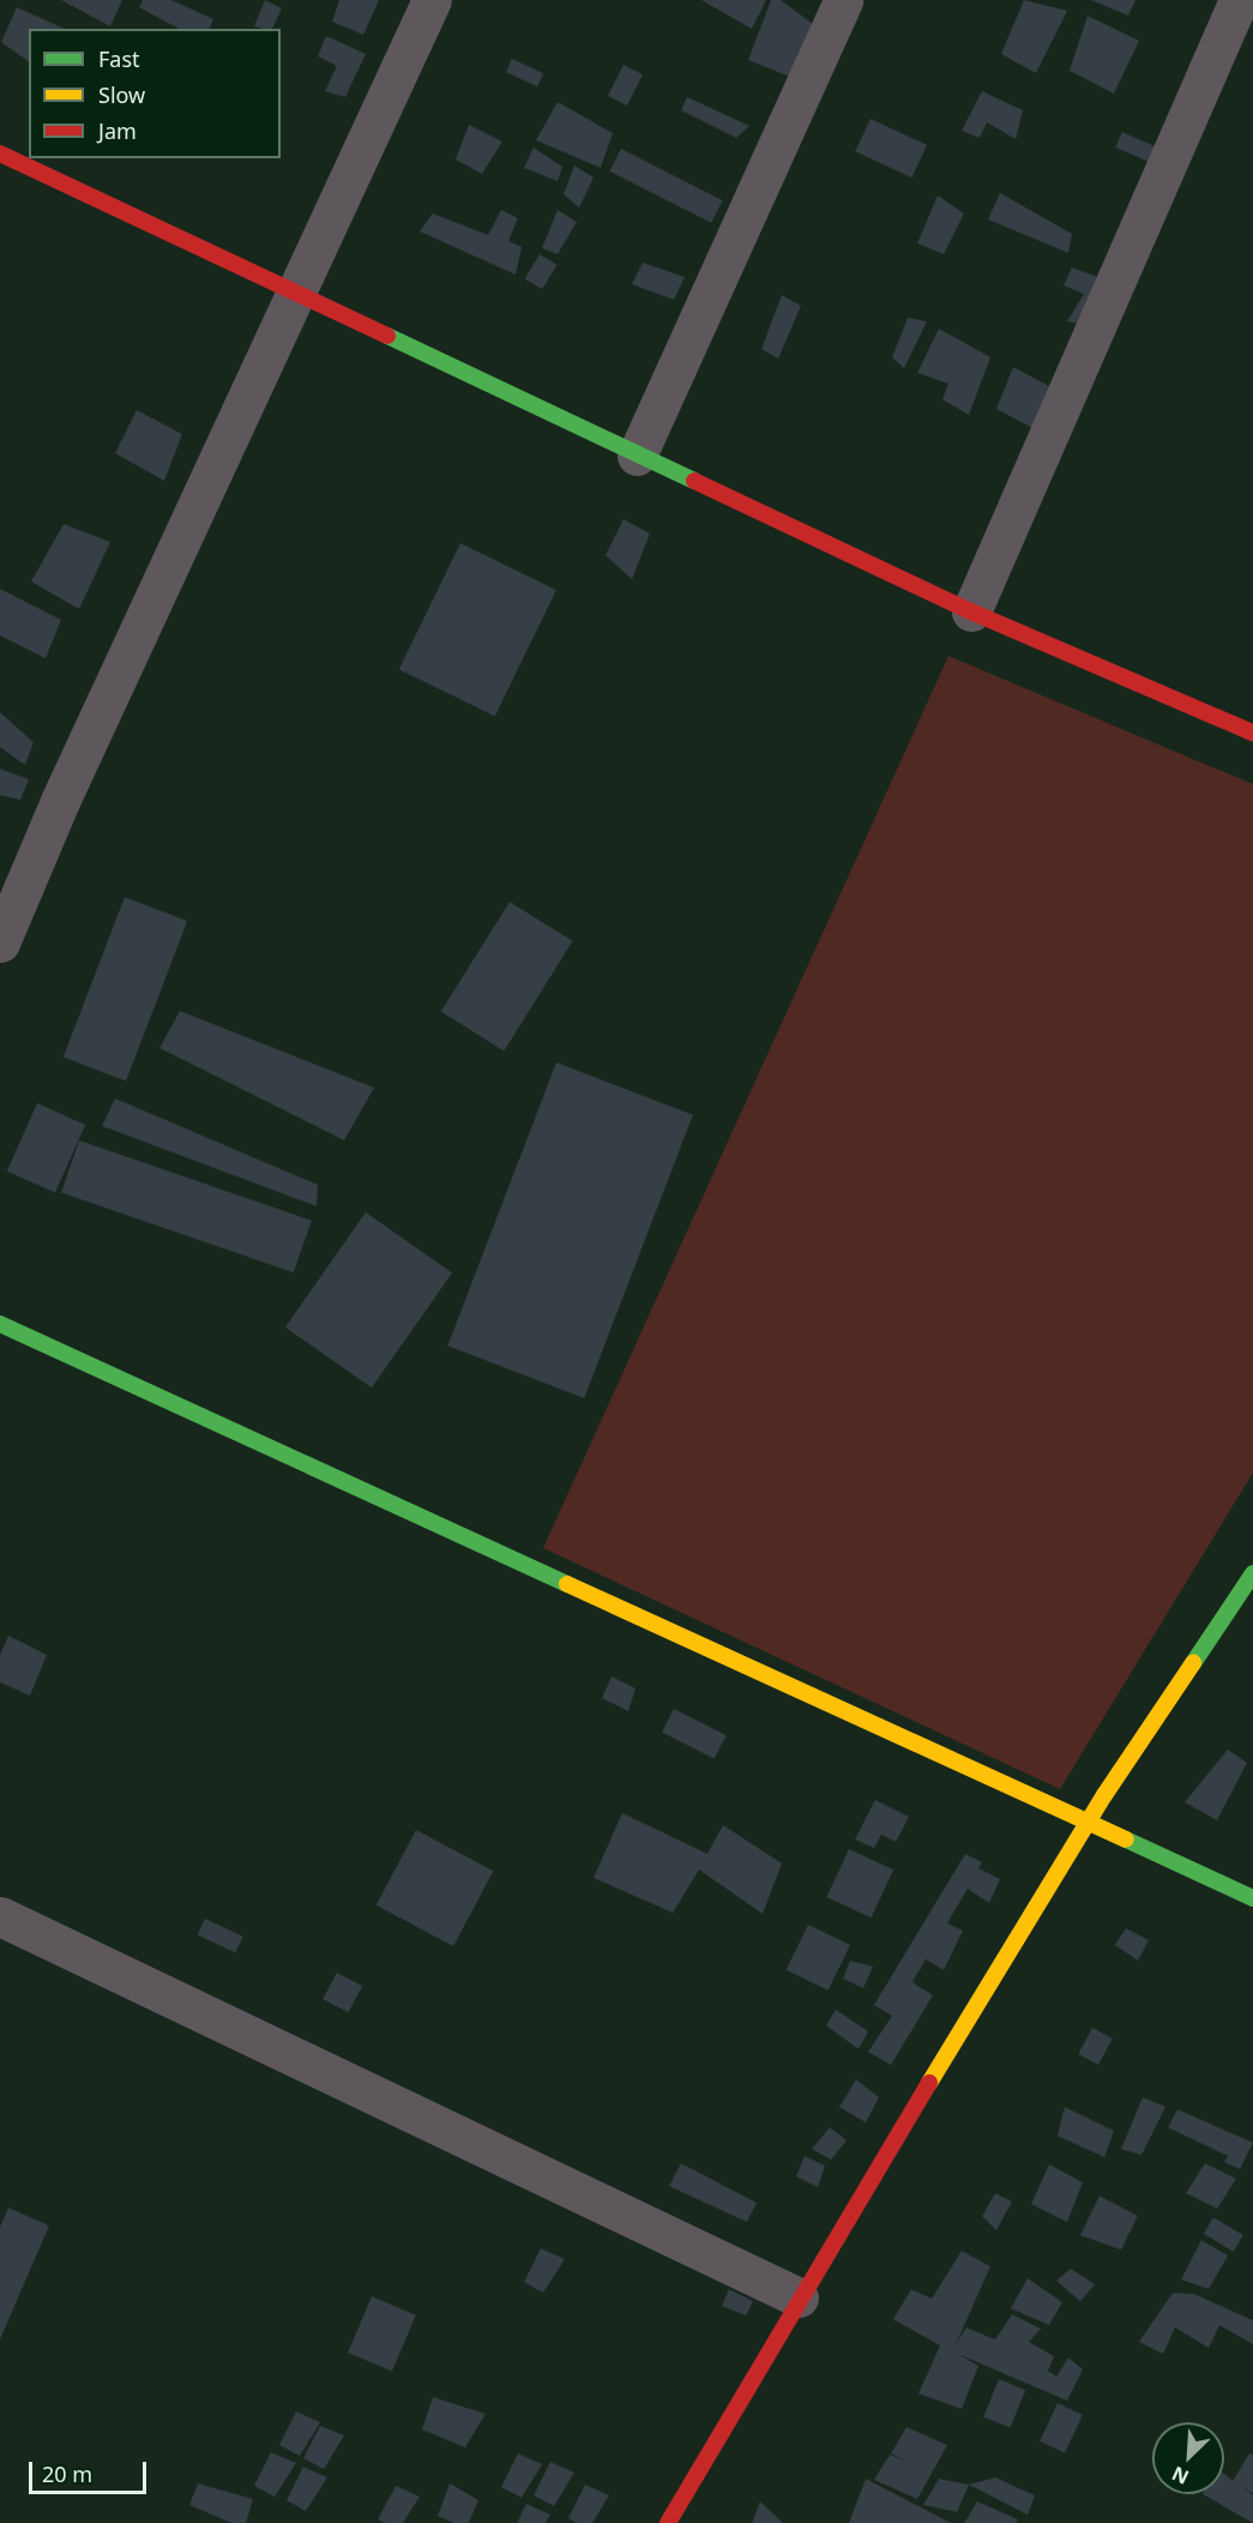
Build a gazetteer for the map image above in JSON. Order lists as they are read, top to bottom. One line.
{"legend":["Fast","Slow","Jam"],"scale_bar":"20 m","north":"bottom left"}
